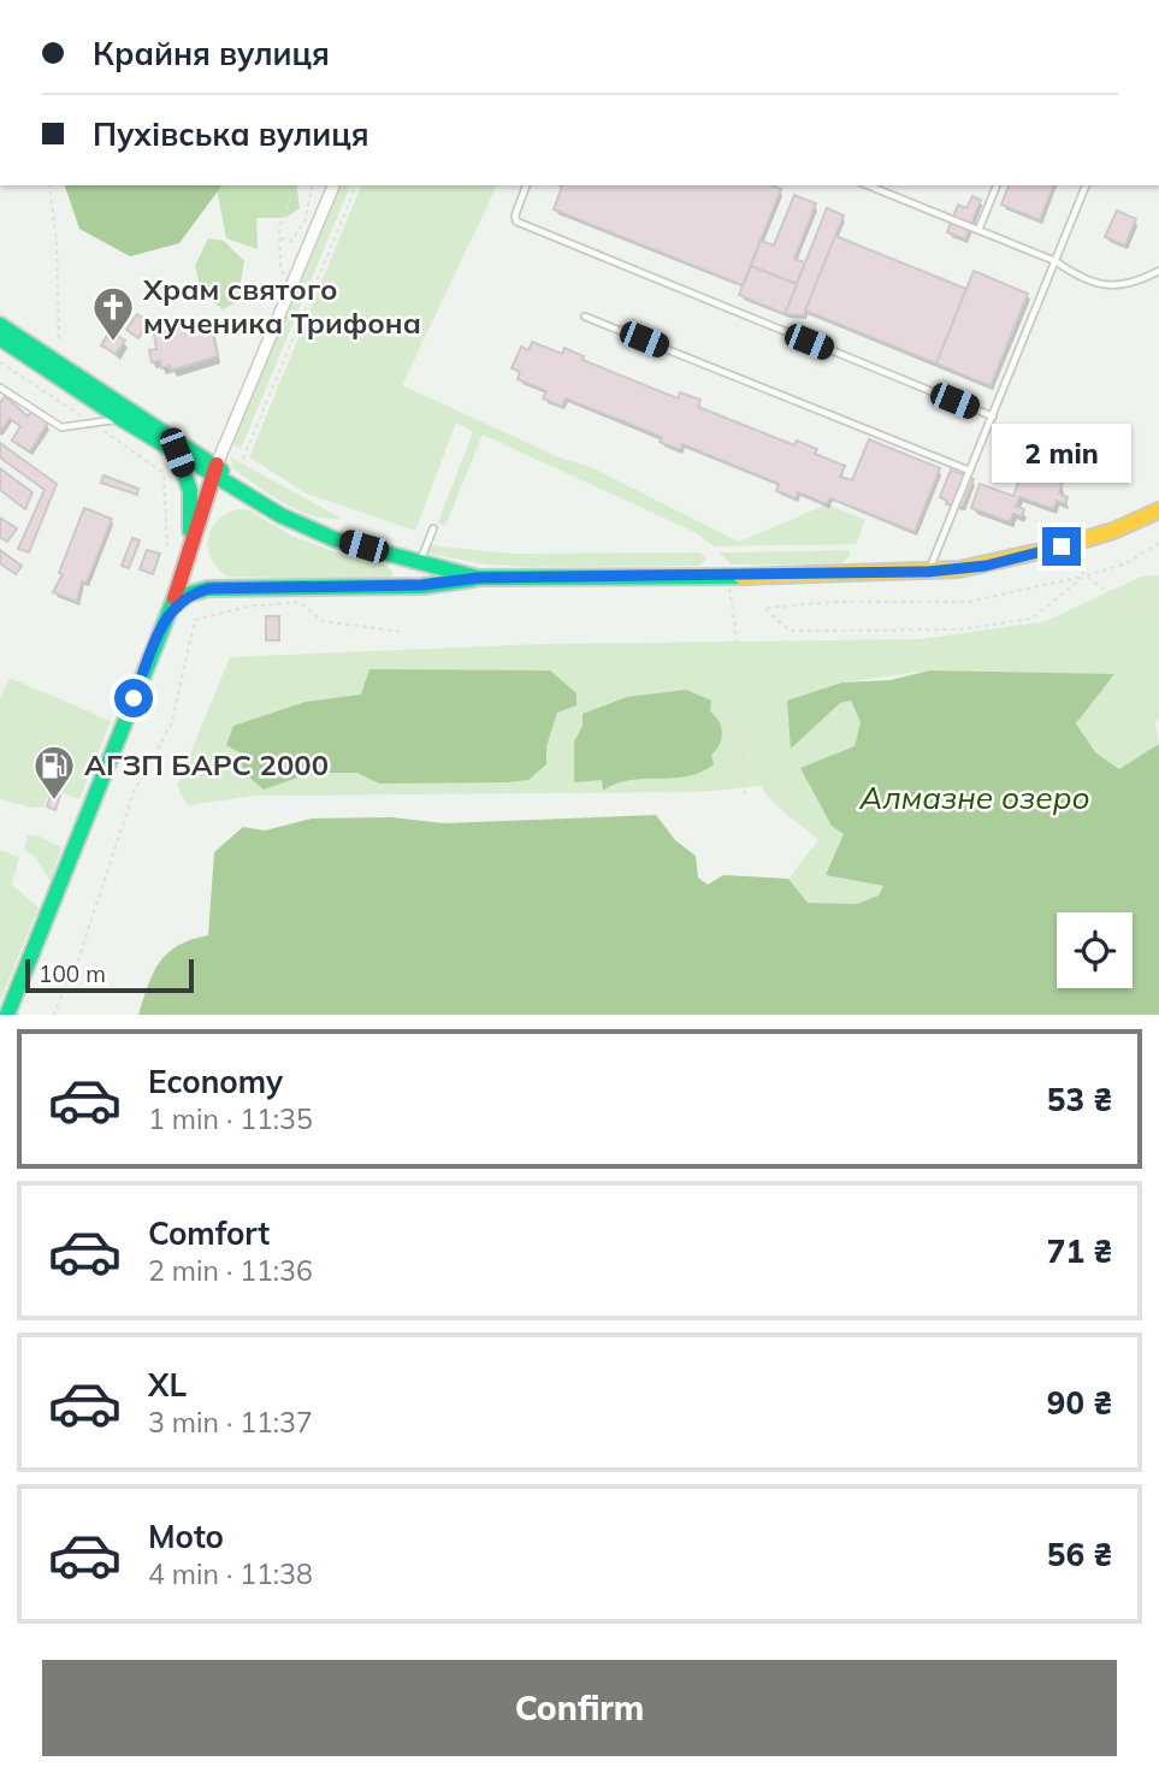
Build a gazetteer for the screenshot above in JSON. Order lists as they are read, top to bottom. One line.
{"water":["Алмазне озеро"],"places":{"church":["Храм святого мученика Трифона"],"fuel station":["АГЗП БАРС 2000"]},"scale_bar":"100 m","page":{"banner":["Крайня вулиця","Пухівська вулиця"],"bubble":"2 min","scale":"100 m","list":[{"name":"Economy","note":"1 min · 11:35","value":"53 ₴"},{"name":"Comfort","note":"2 min · 11:36","value":"71 ₴"},{"name":"XL","note":"3 min · 11:37","value":"90 ₴"},{"name":"Moto","note":"4 min · 11:38","value":"56 ₴"}],"buttons":"Confirm"}}
